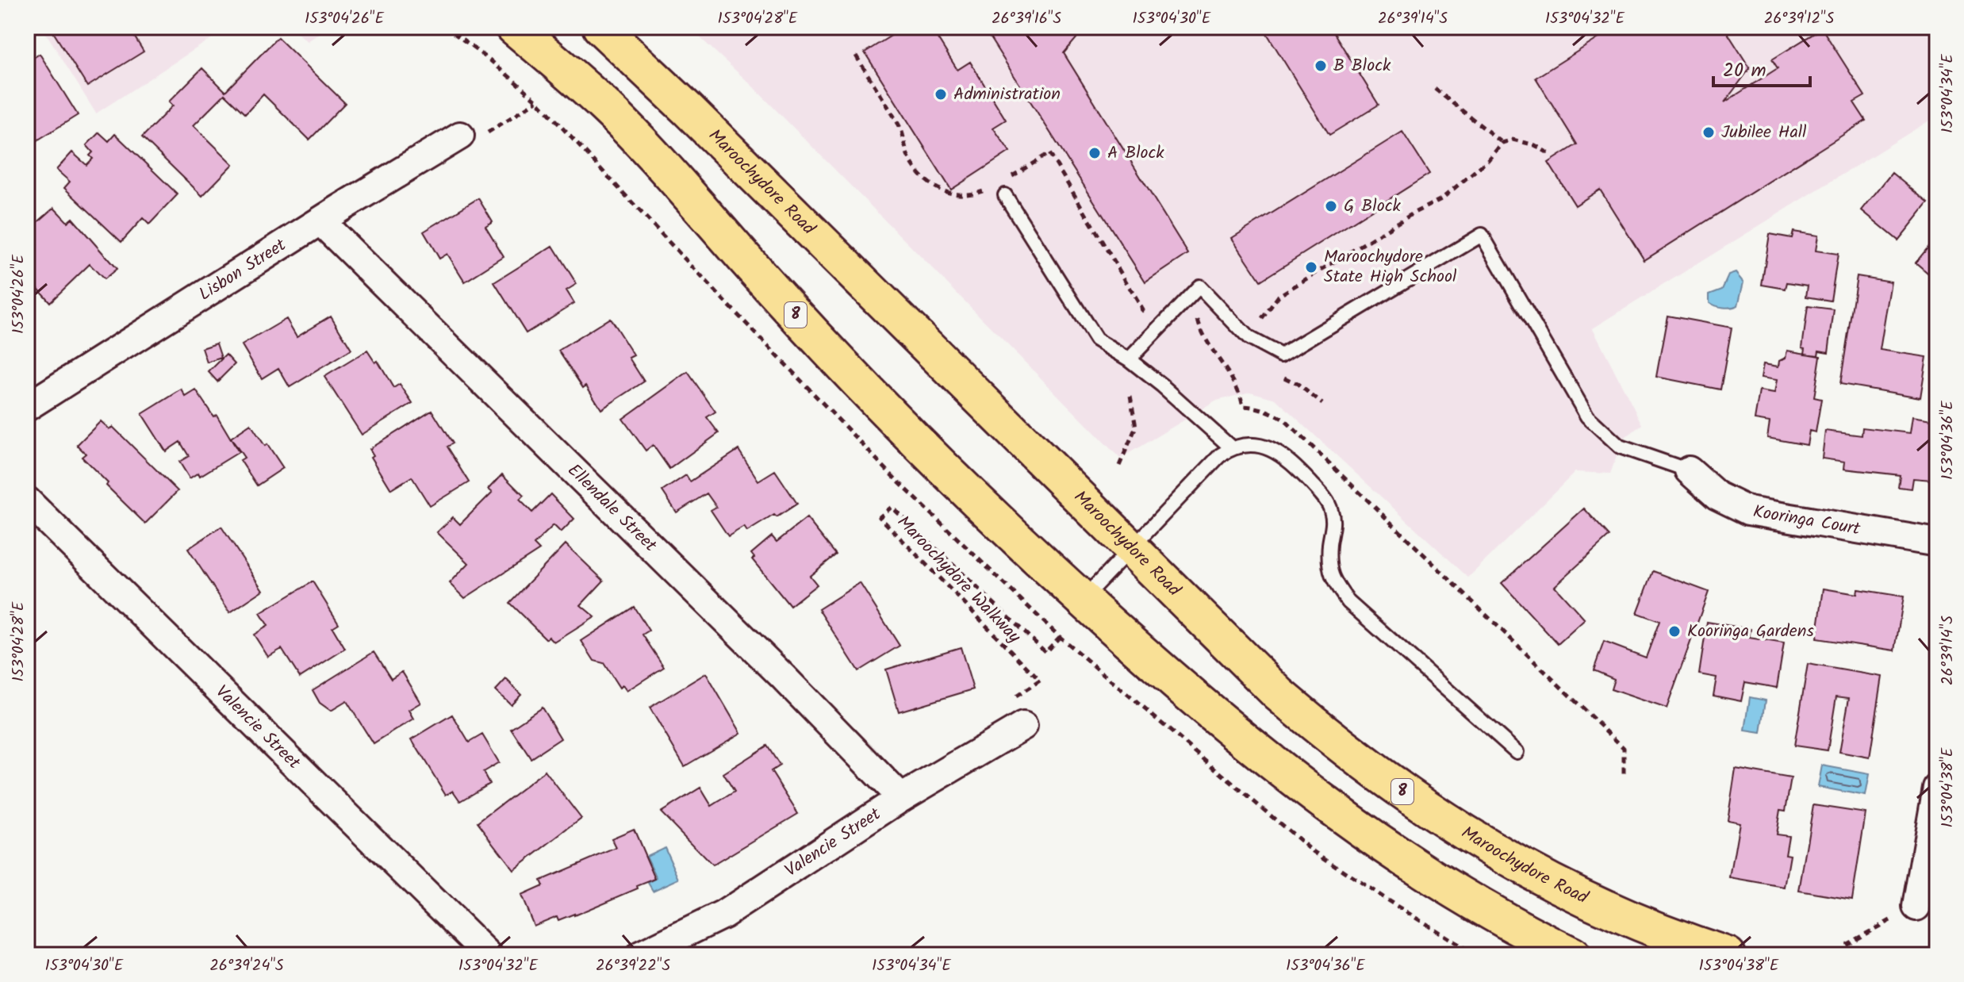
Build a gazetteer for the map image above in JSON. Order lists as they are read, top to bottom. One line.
{"streets":{"main road":["Maroochydore Road","8"],"street":["Lisbon Street","Ellendale Street","Kooringa Court","Valencie Street"],"path":["Maroochydore Walkway"]},"crossings":[["Lisbon Street","Ellendale Street"],["Ellendale Street","Valencie Street"],["Maroochydore Walkway","Valencie Street"]],"places":["B Block","Administration","Jubilee Hall","A Block","G Block","Maroochydore State High School","Kooringa Gardens"],"scale_bar":"20 m","coordinates":["153°04'26\"E","153°04'28\"E","26°39'16\"S","153°04'30\"E","26°39'14\"S","153°04'32\"E","26°39'12\"S","153°04'34\"E","153°04'36\"E","153°04'38\"E","26°39'24\"S","26°39'22\"S"]}
